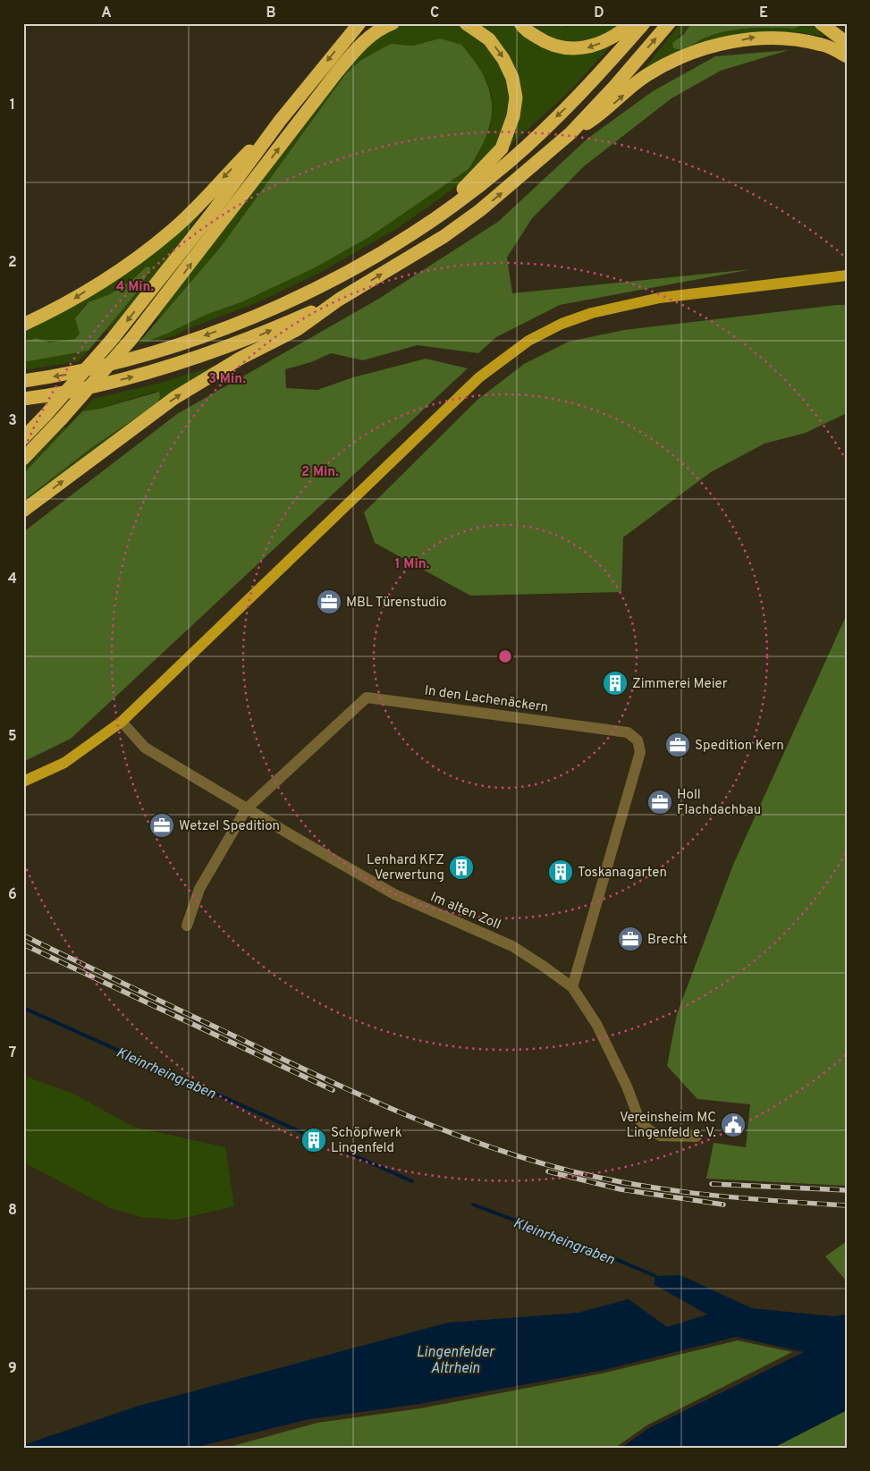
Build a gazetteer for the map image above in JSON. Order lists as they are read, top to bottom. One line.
{"streets":{"street":["In den Lachenäckern","Im alten Zoll"]},"crossings":[["In den Lachenäckern","Im alten Zoll"]],"water":["Kleinrheingraben","Lingenfelder Altrhein"],"places":{"office":["MBL Türenstudio","Spedition Kern","Holl Flachdachbau","Wetzel Spedition","Brecht"],"building":["Zimmerei Meier","Lenhard KFZ Verwertung","Toskanagarten","Schöpfwerk Lingenfeld"],"public building":["Vereinsheim MC Lingenfeld e. V."]},"grid":{"columns":["A","B","C","D","E"],"rows":["1","2","3","4","5","6","7","8","9"]},"rings":["4 Min.","3 Min.","2 Min.","1 Min."]}
